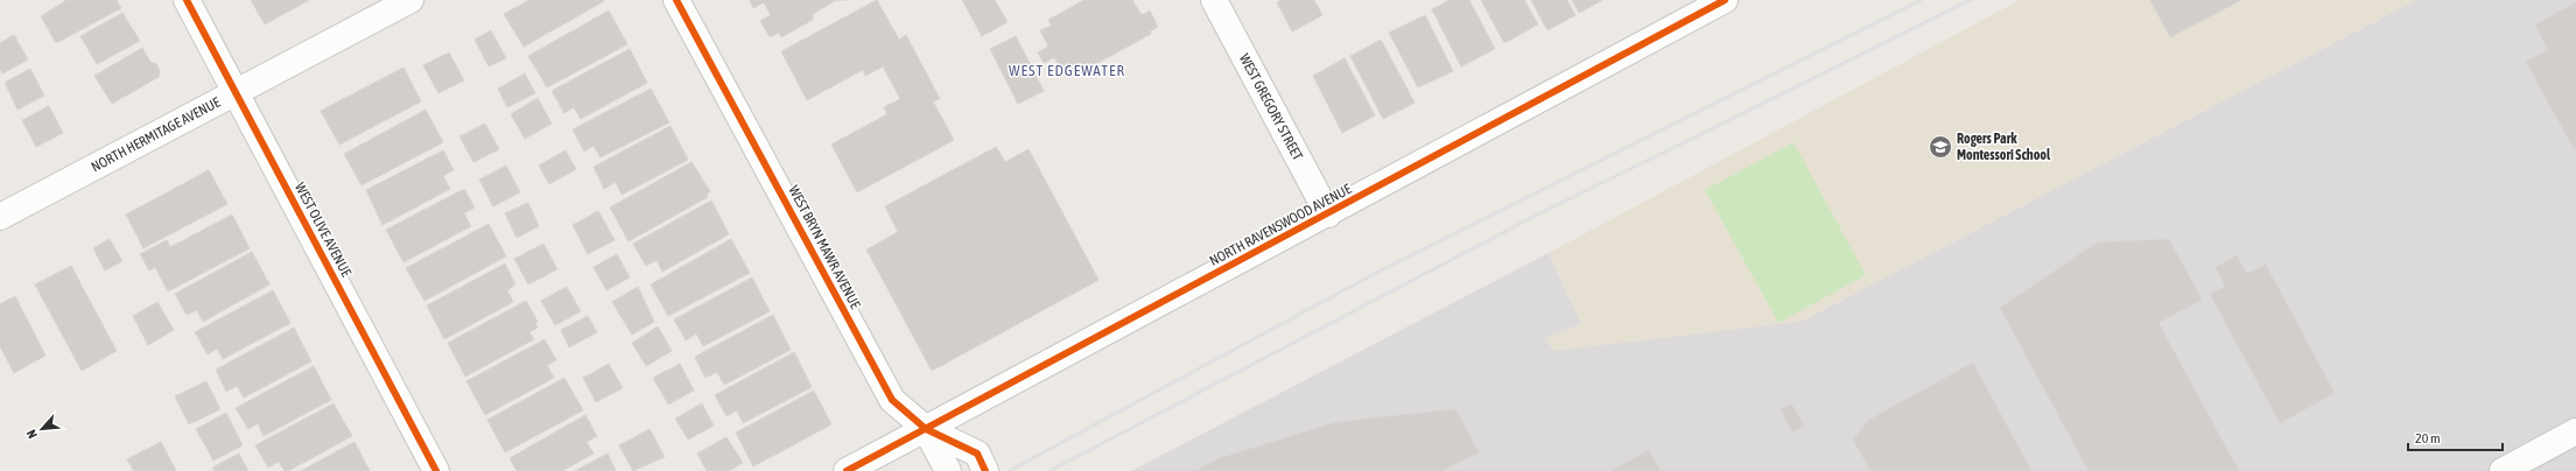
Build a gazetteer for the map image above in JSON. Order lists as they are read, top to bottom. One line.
{"streets":{"street":["WEST GREGORY STREET","NORTH HERMITAGE AVENUE","NORTH RAVENSWOOD AVENUE","WEST OLIVE AVENUE","WEST BRYN MAWR AVENUE"]},"crossings":[["WEST GREGORY STREET","NORTH RAVENSWOOD AVENUE"],["NORTH HERMITAGE AVENUE","WEST OLIVE AVENUE"],["NORTH RAVENSWOOD AVENUE","WEST BRYN MAWR AVENUE"]],"districts":["WEST EDGEWATER"],"places":{"school or university":["Rogers Park Montessori School"]},"scale_bar":"20 m","north":"bottom left"}
